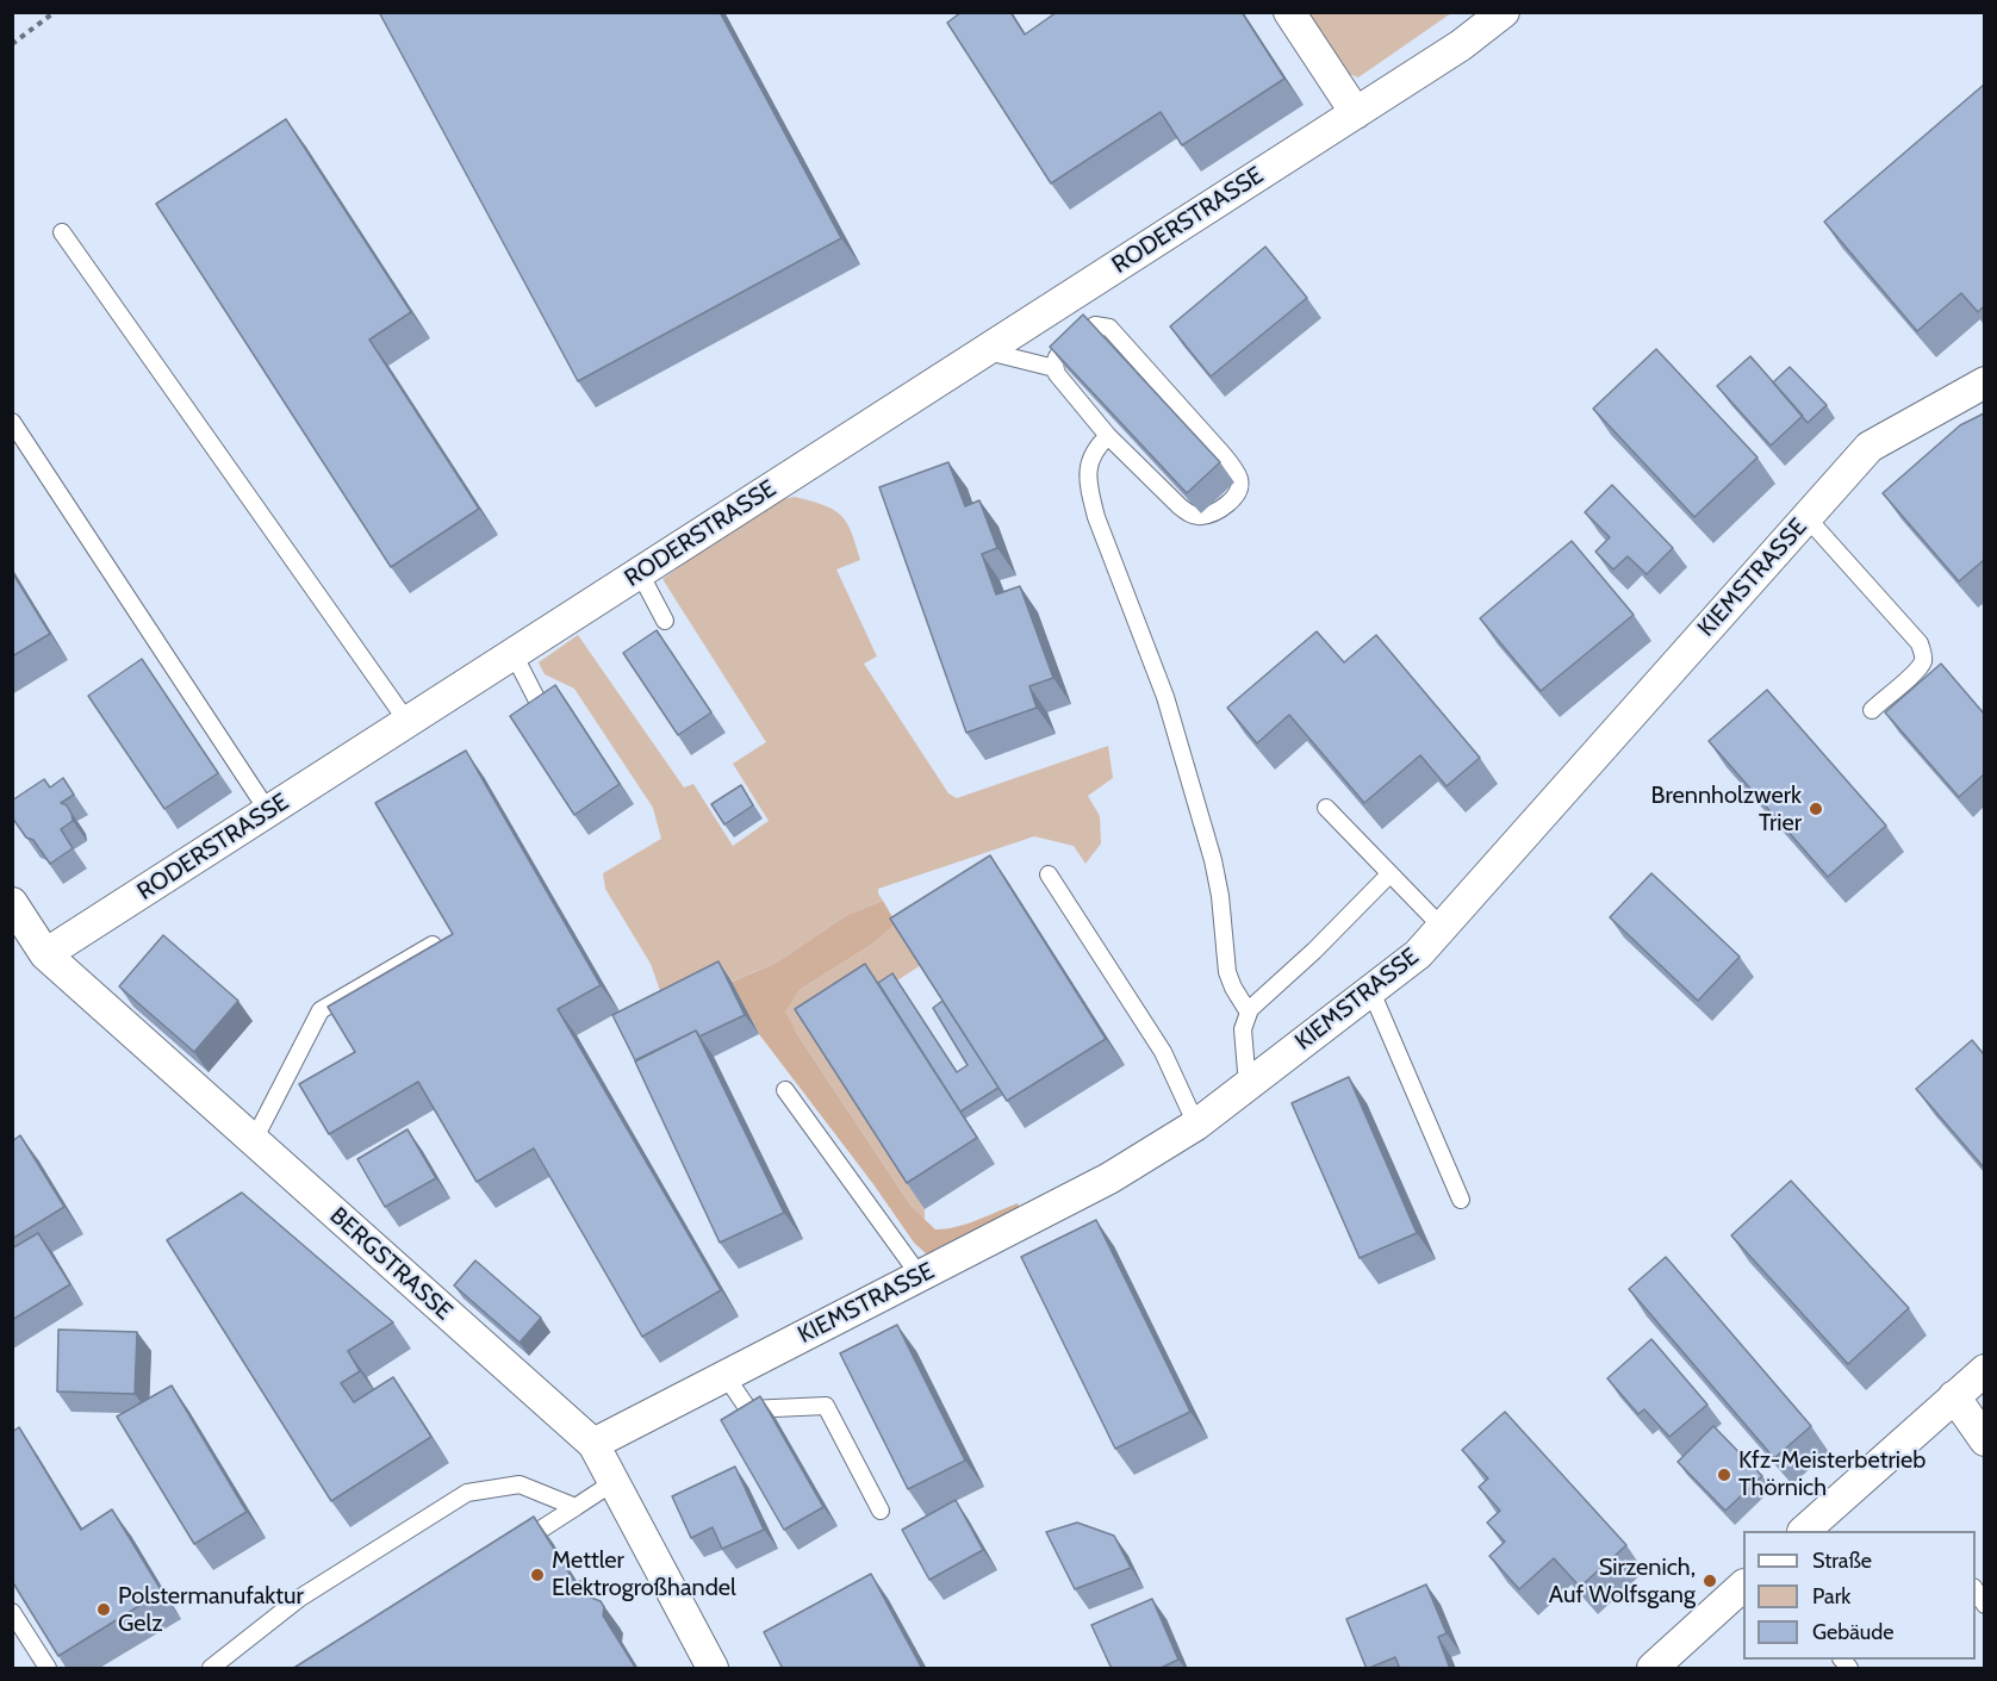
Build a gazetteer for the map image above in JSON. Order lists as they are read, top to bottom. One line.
{"streets":{"street":["RODERSTRASSE","KIEMSTRASSE","BERGSTRASSE"]},"crossings":[["RODERSTRASSE","BERGSTRASSE"],["KIEMSTRASSE","BERGSTRASSE"]],"places":["Brennholzwerk Trier","Kfz-Meisterbetrieb Thörnich","Mettler Elektrogroßhandel","Sirzenich, Auf Wolfsgang","Polstermanufaktur Gelz"],"legend":["Straße","Park","Gebäude"]}
